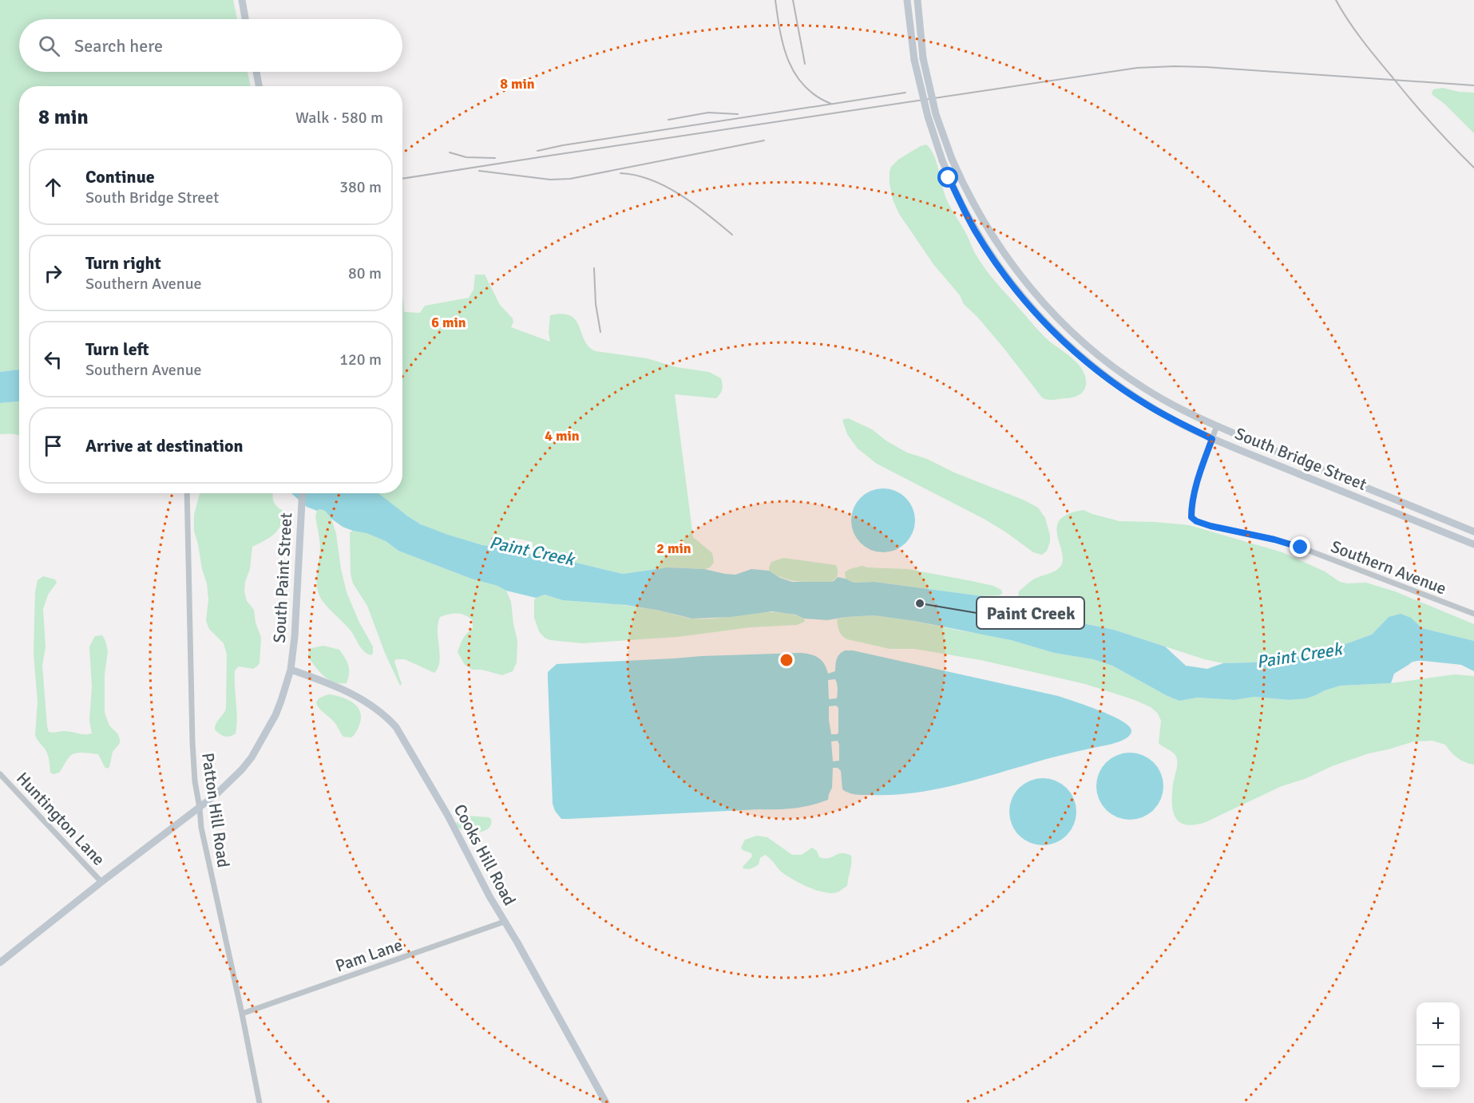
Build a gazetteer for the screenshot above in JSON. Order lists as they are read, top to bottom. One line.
{"streets":{"main road":["South Bridge Street","South Paint Street","Cooks Hill Road"],"street":["Southern Avenue","Patton Hill Road","Huntington Lane","Pam Lane"]},"crossings":[["South Bridge Street","Southern Avenue"],["South Paint Street","Patton Hill Road"],["South Paint Street","Huntington Lane"],["South Paint Street","Cooks Hill Road"],["Patton Hill Road","Pam Lane"],["Cooks Hill Road","Pam Lane"]],"water":["Paint Creek"],"places":["Paint Creek"],"page":{"search":"Search here","heading":["8 min","Walk · 580 m"],"list":[["Continue","South Bridge Street","380 m"],["Turn right","Southern Avenue","80 m"],["Turn left","Southern Avenue","120 m"],"Arrive at destination"],"map_buttons":["+","−"]},"rings":["8 min","6 min","4 min","2 min"]}
